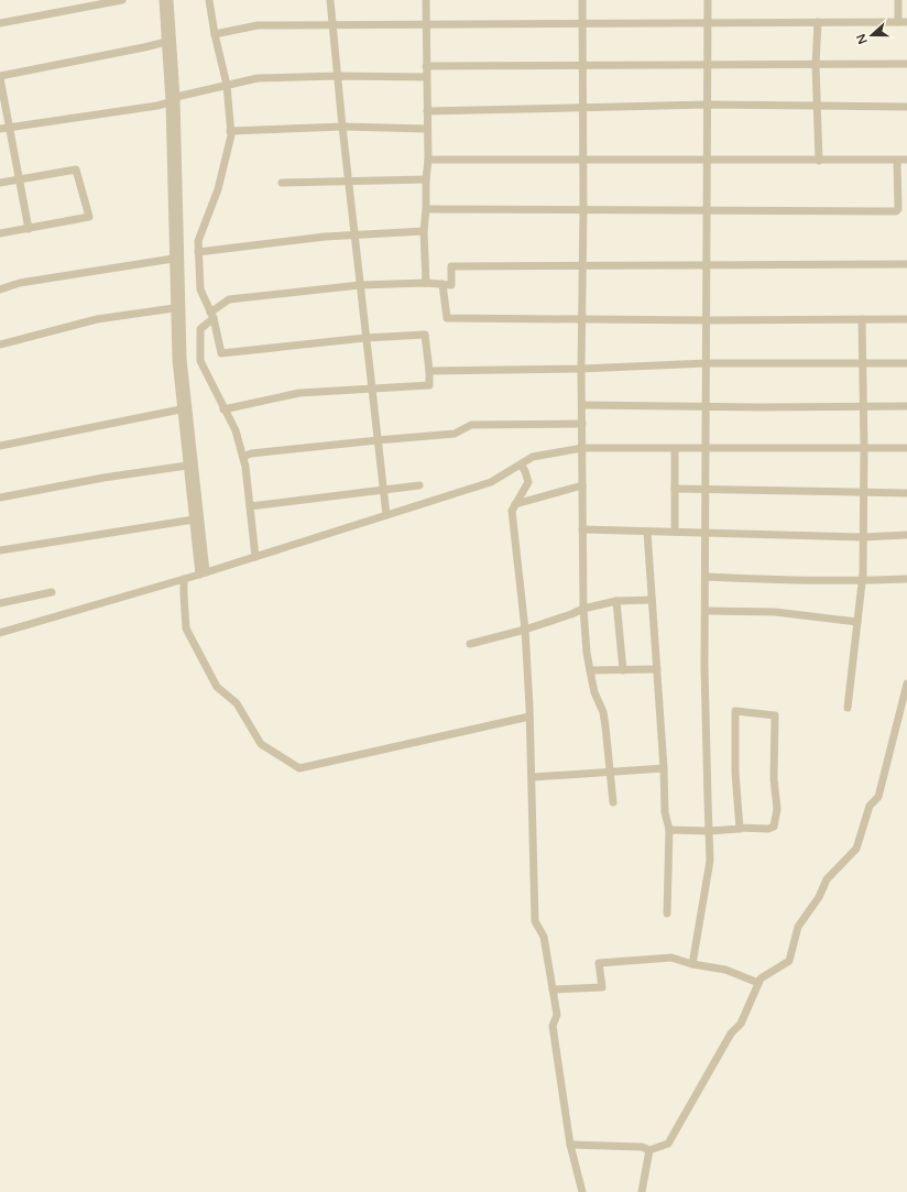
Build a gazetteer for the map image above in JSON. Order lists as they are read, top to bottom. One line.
{"north":"left"}
